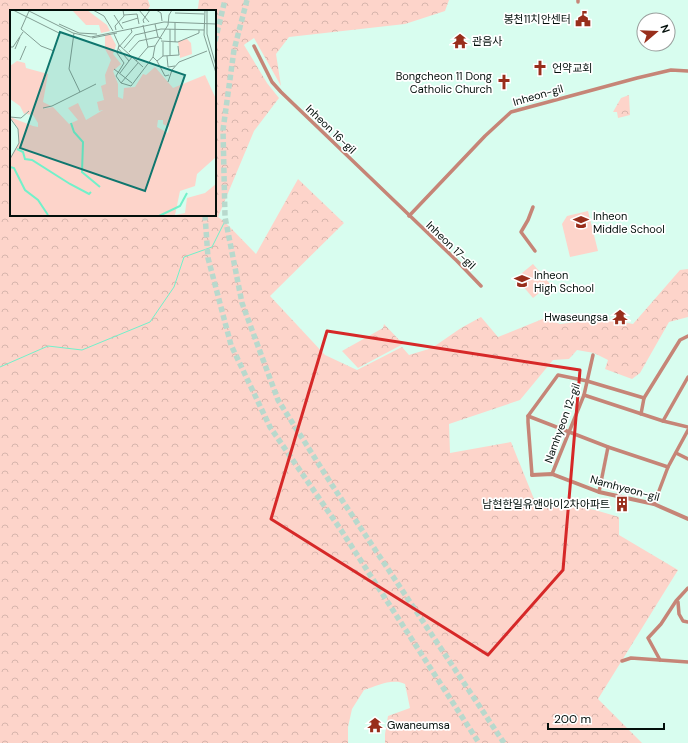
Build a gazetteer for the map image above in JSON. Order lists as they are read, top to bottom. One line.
{"streets":{"street":["Inheon-gil","Inheon 16-gil","Inheon 17-gil","Namhyeon 12-gil","Namhyeon-gil"]},"crossings":[["Inheon-gil","Inheon 16-gil"],["Inheon-gil","Inheon 17-gil"],["Inheon 16-gil","Inheon 17-gil"],["Namhyeon 12-gil","Namhyeon-gil"]],"places":{"public building":["봉천11치안센터"],"temple":["관음사","Hwaseungsa","Gwaneumsa"],"church":["언약교회","Bongcheon 11 Dong Catholic Church"],"school or university":["Inheon Middle School","Inheon High School"],"building":["남현한일유앤아이2차아파트"]},"scale_bar":"200 m","north":"right"}
